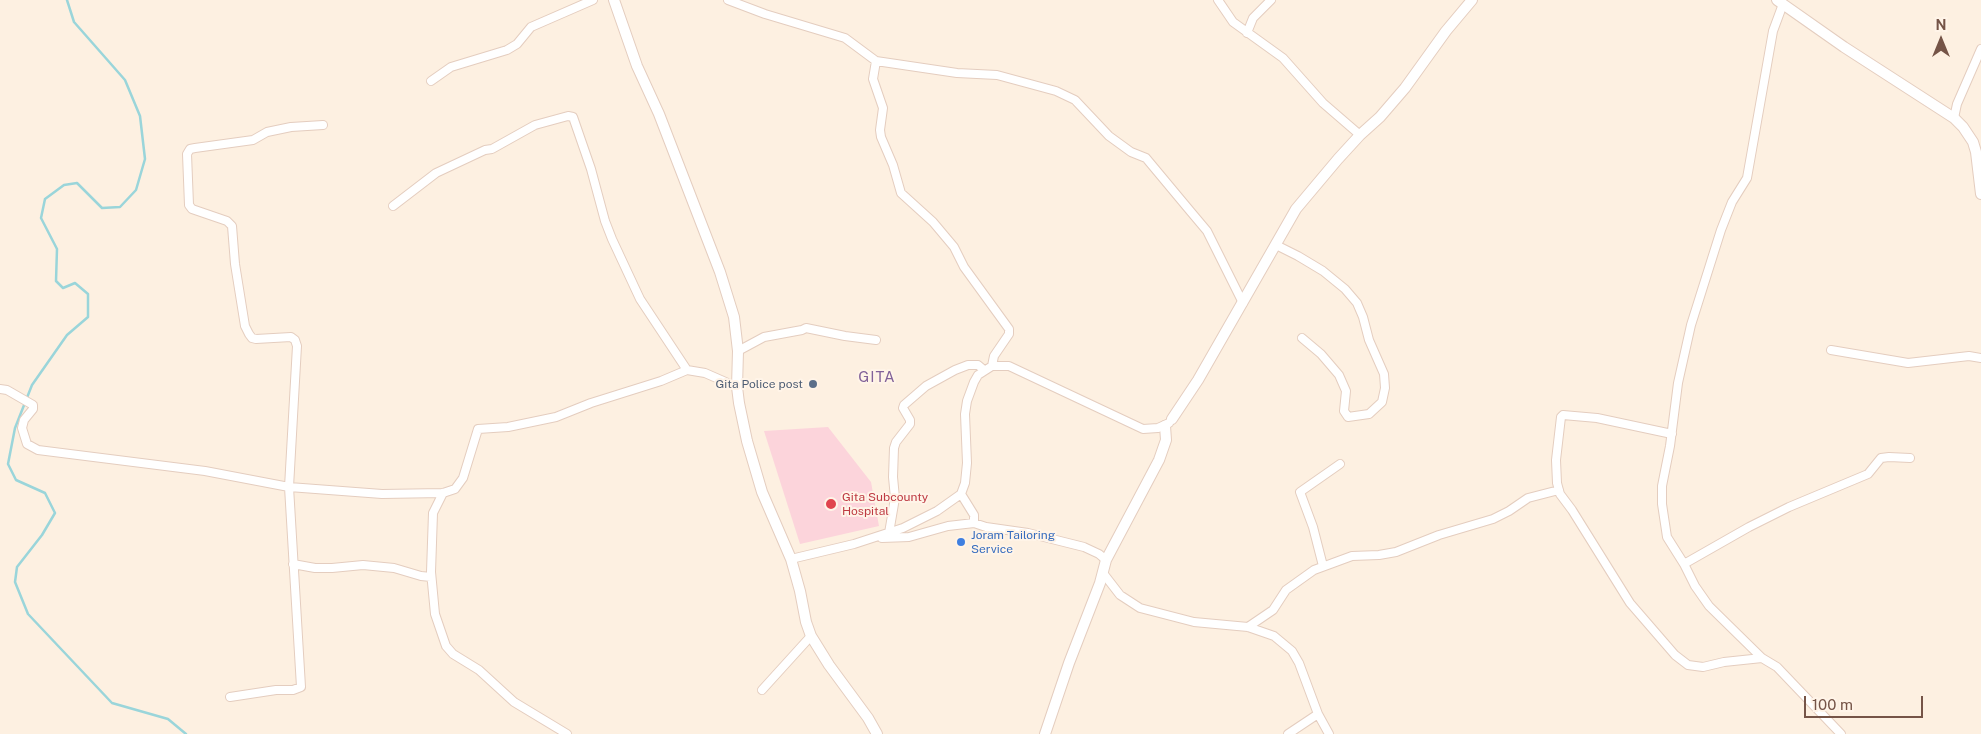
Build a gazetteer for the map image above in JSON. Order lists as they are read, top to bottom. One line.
{"districts":["GITA"],"places":["Gita Police post","Gita Subcounty Hospital","Joram Tailoring Service"],"scale_bar":"100 m","north":"top"}
